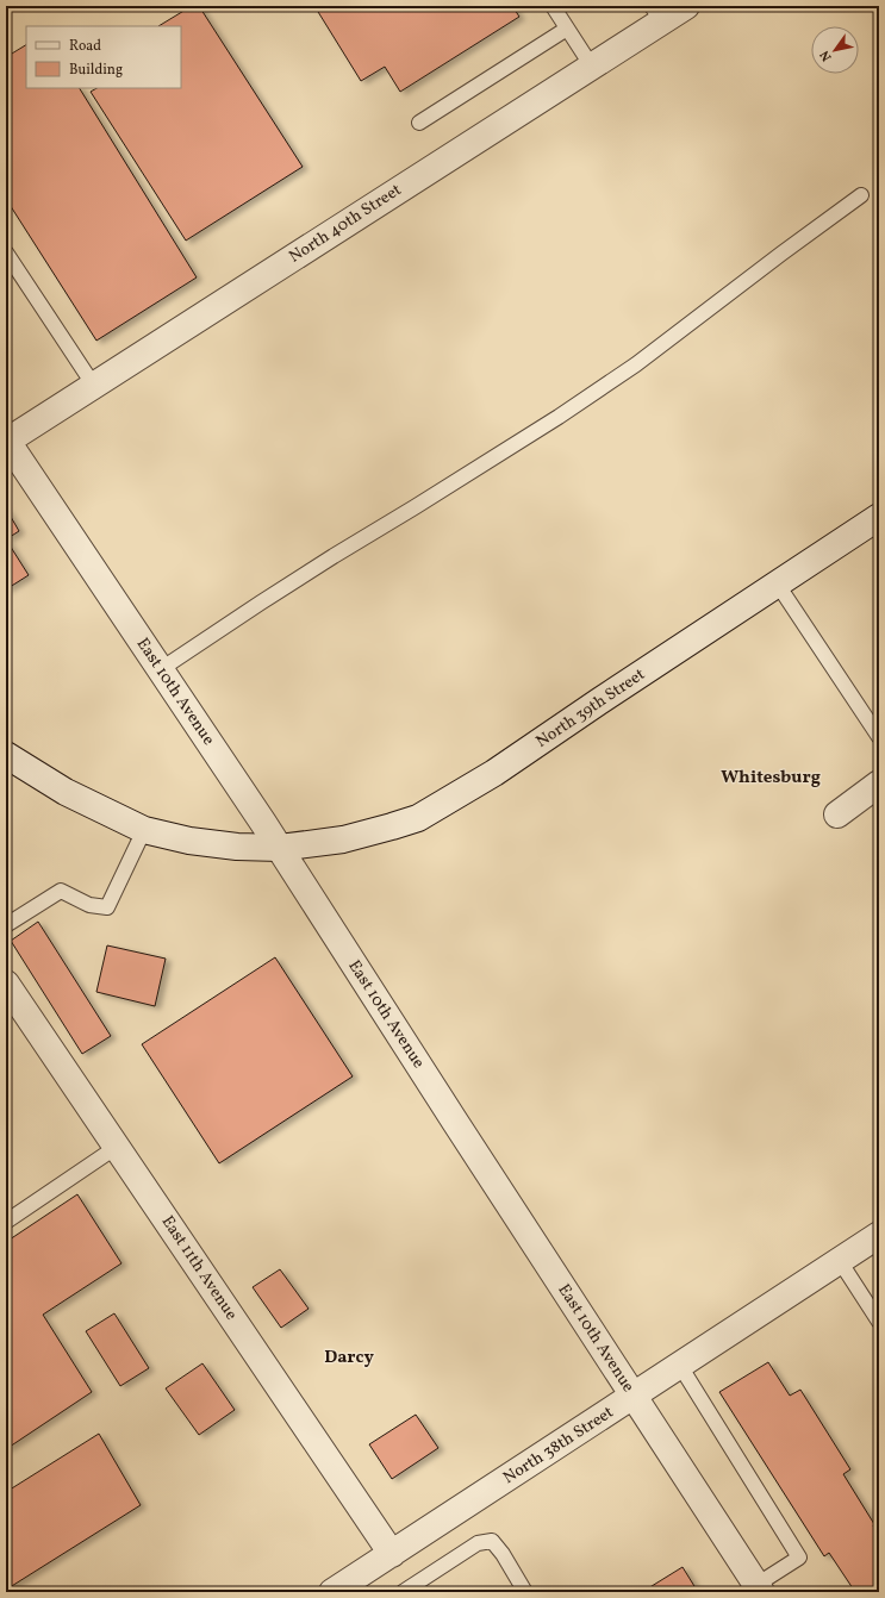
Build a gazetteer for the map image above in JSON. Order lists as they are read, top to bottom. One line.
{"streets":{"street":["North 40th Street","East 10th Avenue","North 39th Street","East 11th Avenue","North 38th Street"]},"crossings":[["North 40th Street","East 10th Avenue"],["East 10th Avenue","North 39th Street"],["East 10th Avenue","North 38th Street"],["East 11th Avenue","North 38th Street"]],"districts":["Whitesburg","Darcy"],"legend":["Road","Building"],"north":"bottom left"}
